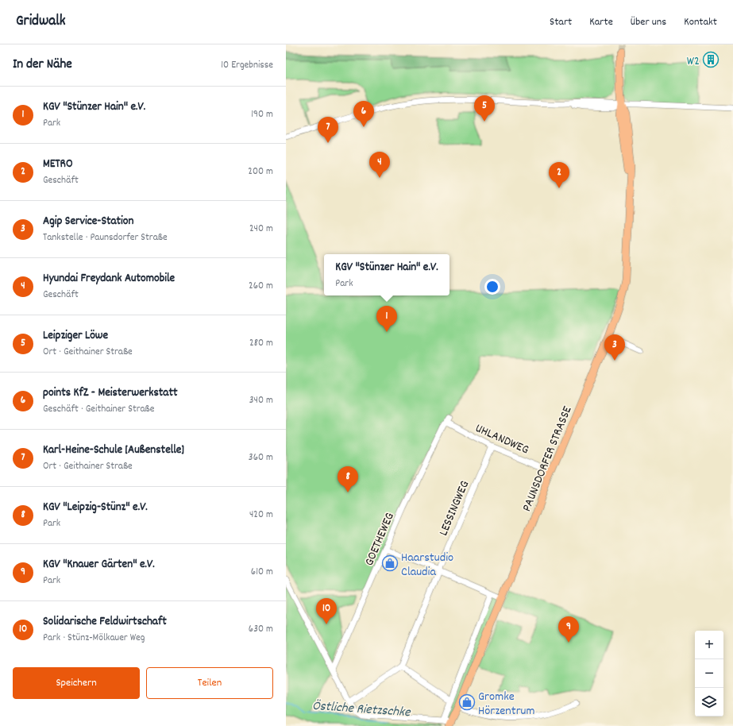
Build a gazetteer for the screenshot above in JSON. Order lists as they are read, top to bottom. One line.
{"streets":{"main road":["PAUNSDORFER STRASSE"],"street":["UHLANDWEG","LESSINGWEG","GOETHEWEG"]},"crossings":[["UHLANDWEG","PAUNSDORFER STRASSE"],["UHLANDWEG","LESSINGWEG"],["UHLANDWEG","GOETHEWEG"]],"water":["Östliche Rietzschke"],"places":{"building":["W2"],"shop":["Haarstudio Claudia","Gromke Hörzentrum"]},"page":{"header":"Gridwalk","nav":["Start","Karte","Über uns","Kontakt"],"heading":["In der Nähe","10 Ergebnisse"],"list":[{"mark":"1","name":"KGV \"Stünzer Hain\" e.V.","note":"Park","value":"190 m"},{"mark":"2","name":"METRO","note":"Geschäft","value":"200 m"},{"mark":"3","name":"Agip Service-Station","note":"Tankstelle · Paunsdorfer Straße","value":"240 m"},{"mark":"4","name":"Hyundai Freydank Automobile","note":"Geschäft","value":"260 m"},{"mark":"5","name":"Leipziger Löwe","note":"Ort · Geithainer Straße","value":"280 m"},{"mark":"6","name":"points KfZ - Meisterwerkstatt","note":"Geschäft · Geithainer Straße","value":"340 m"},{"mark":"7","name":"Karl-Heine-Schule [Außenstelle]","note":"Ort · Geithainer Straße","value":"360 m"},{"mark":"8","name":"KGV \"Leipzig-Stünz\" e.V.","note":"Park","value":"420 m"},{"mark":"9","name":"KGV \"Knauer Gärten\" e.V.","note":"Park","value":"610 m"},{"mark":"10","name":"Solidarische Feldwirtschaft","note":"Park · Stünz-Mölkauer Weg","value":"630 m"}],"pins":["5","6","7","4","2","1","3","8","10","9"],"popup":["KGV \"Stünzer Hain\" e.V.","Park"],"map_buttons":["+","−"],"buttons":["Speichern","Teilen"]}}
